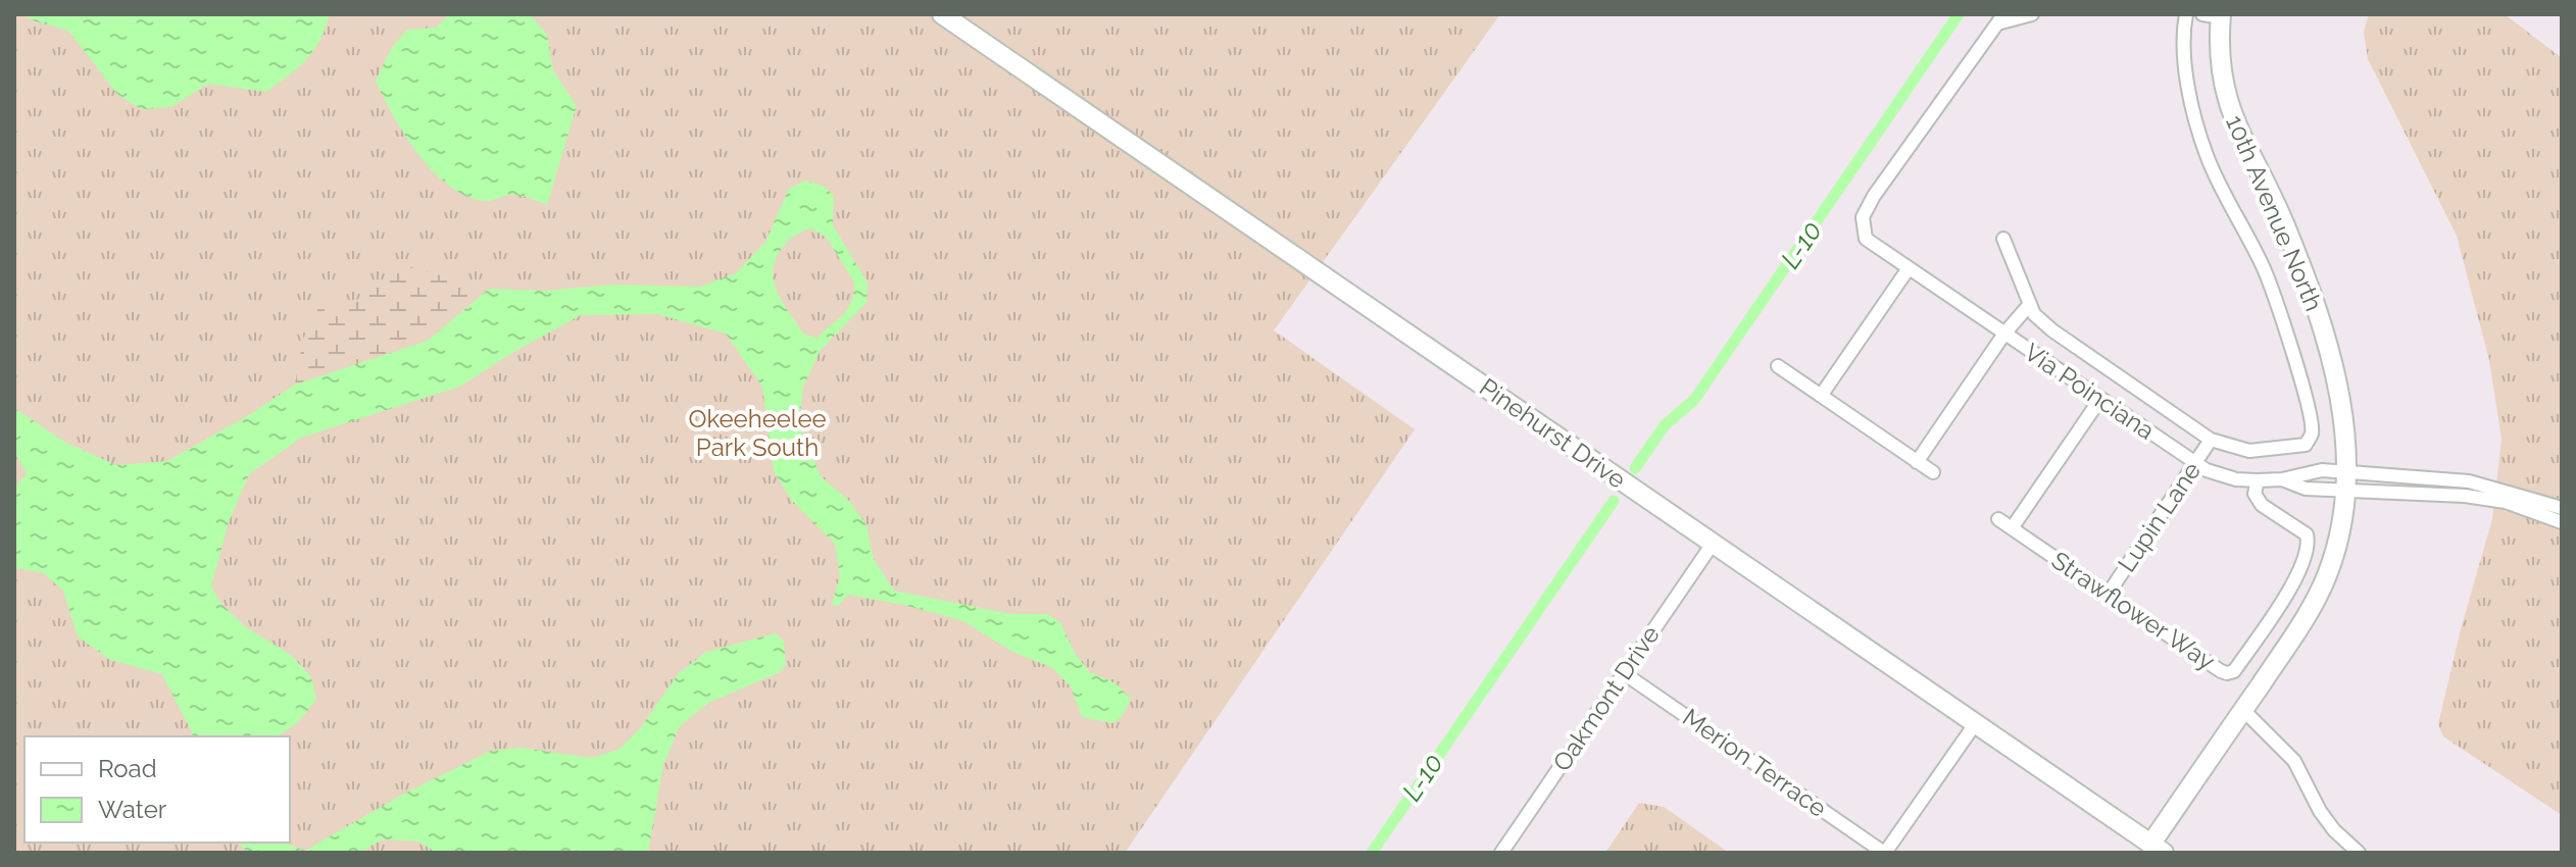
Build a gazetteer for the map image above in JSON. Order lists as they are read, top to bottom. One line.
{"streets":{"street":["10th Avenue North","Via Poinciana","Pinehurst Drive","Lupin Lane","Strawflower Way","Oakmont Drive","Merion Terrace"]},"crossings":[["10th Avenue North","Via Poinciana"],["10th Avenue North","Pinehurst Drive"],["Via Poinciana","Lupin Lane"],["Via Poinciana","Strawflower Way"],["Pinehurst Drive","Oakmont Drive"],["Lupin Lane","Strawflower Way"],["Oakmont Drive","Merion Terrace"]],"water":["L-10"],"parks":["Okeeheelee Park South"],"legend":["Road","Water"]}
